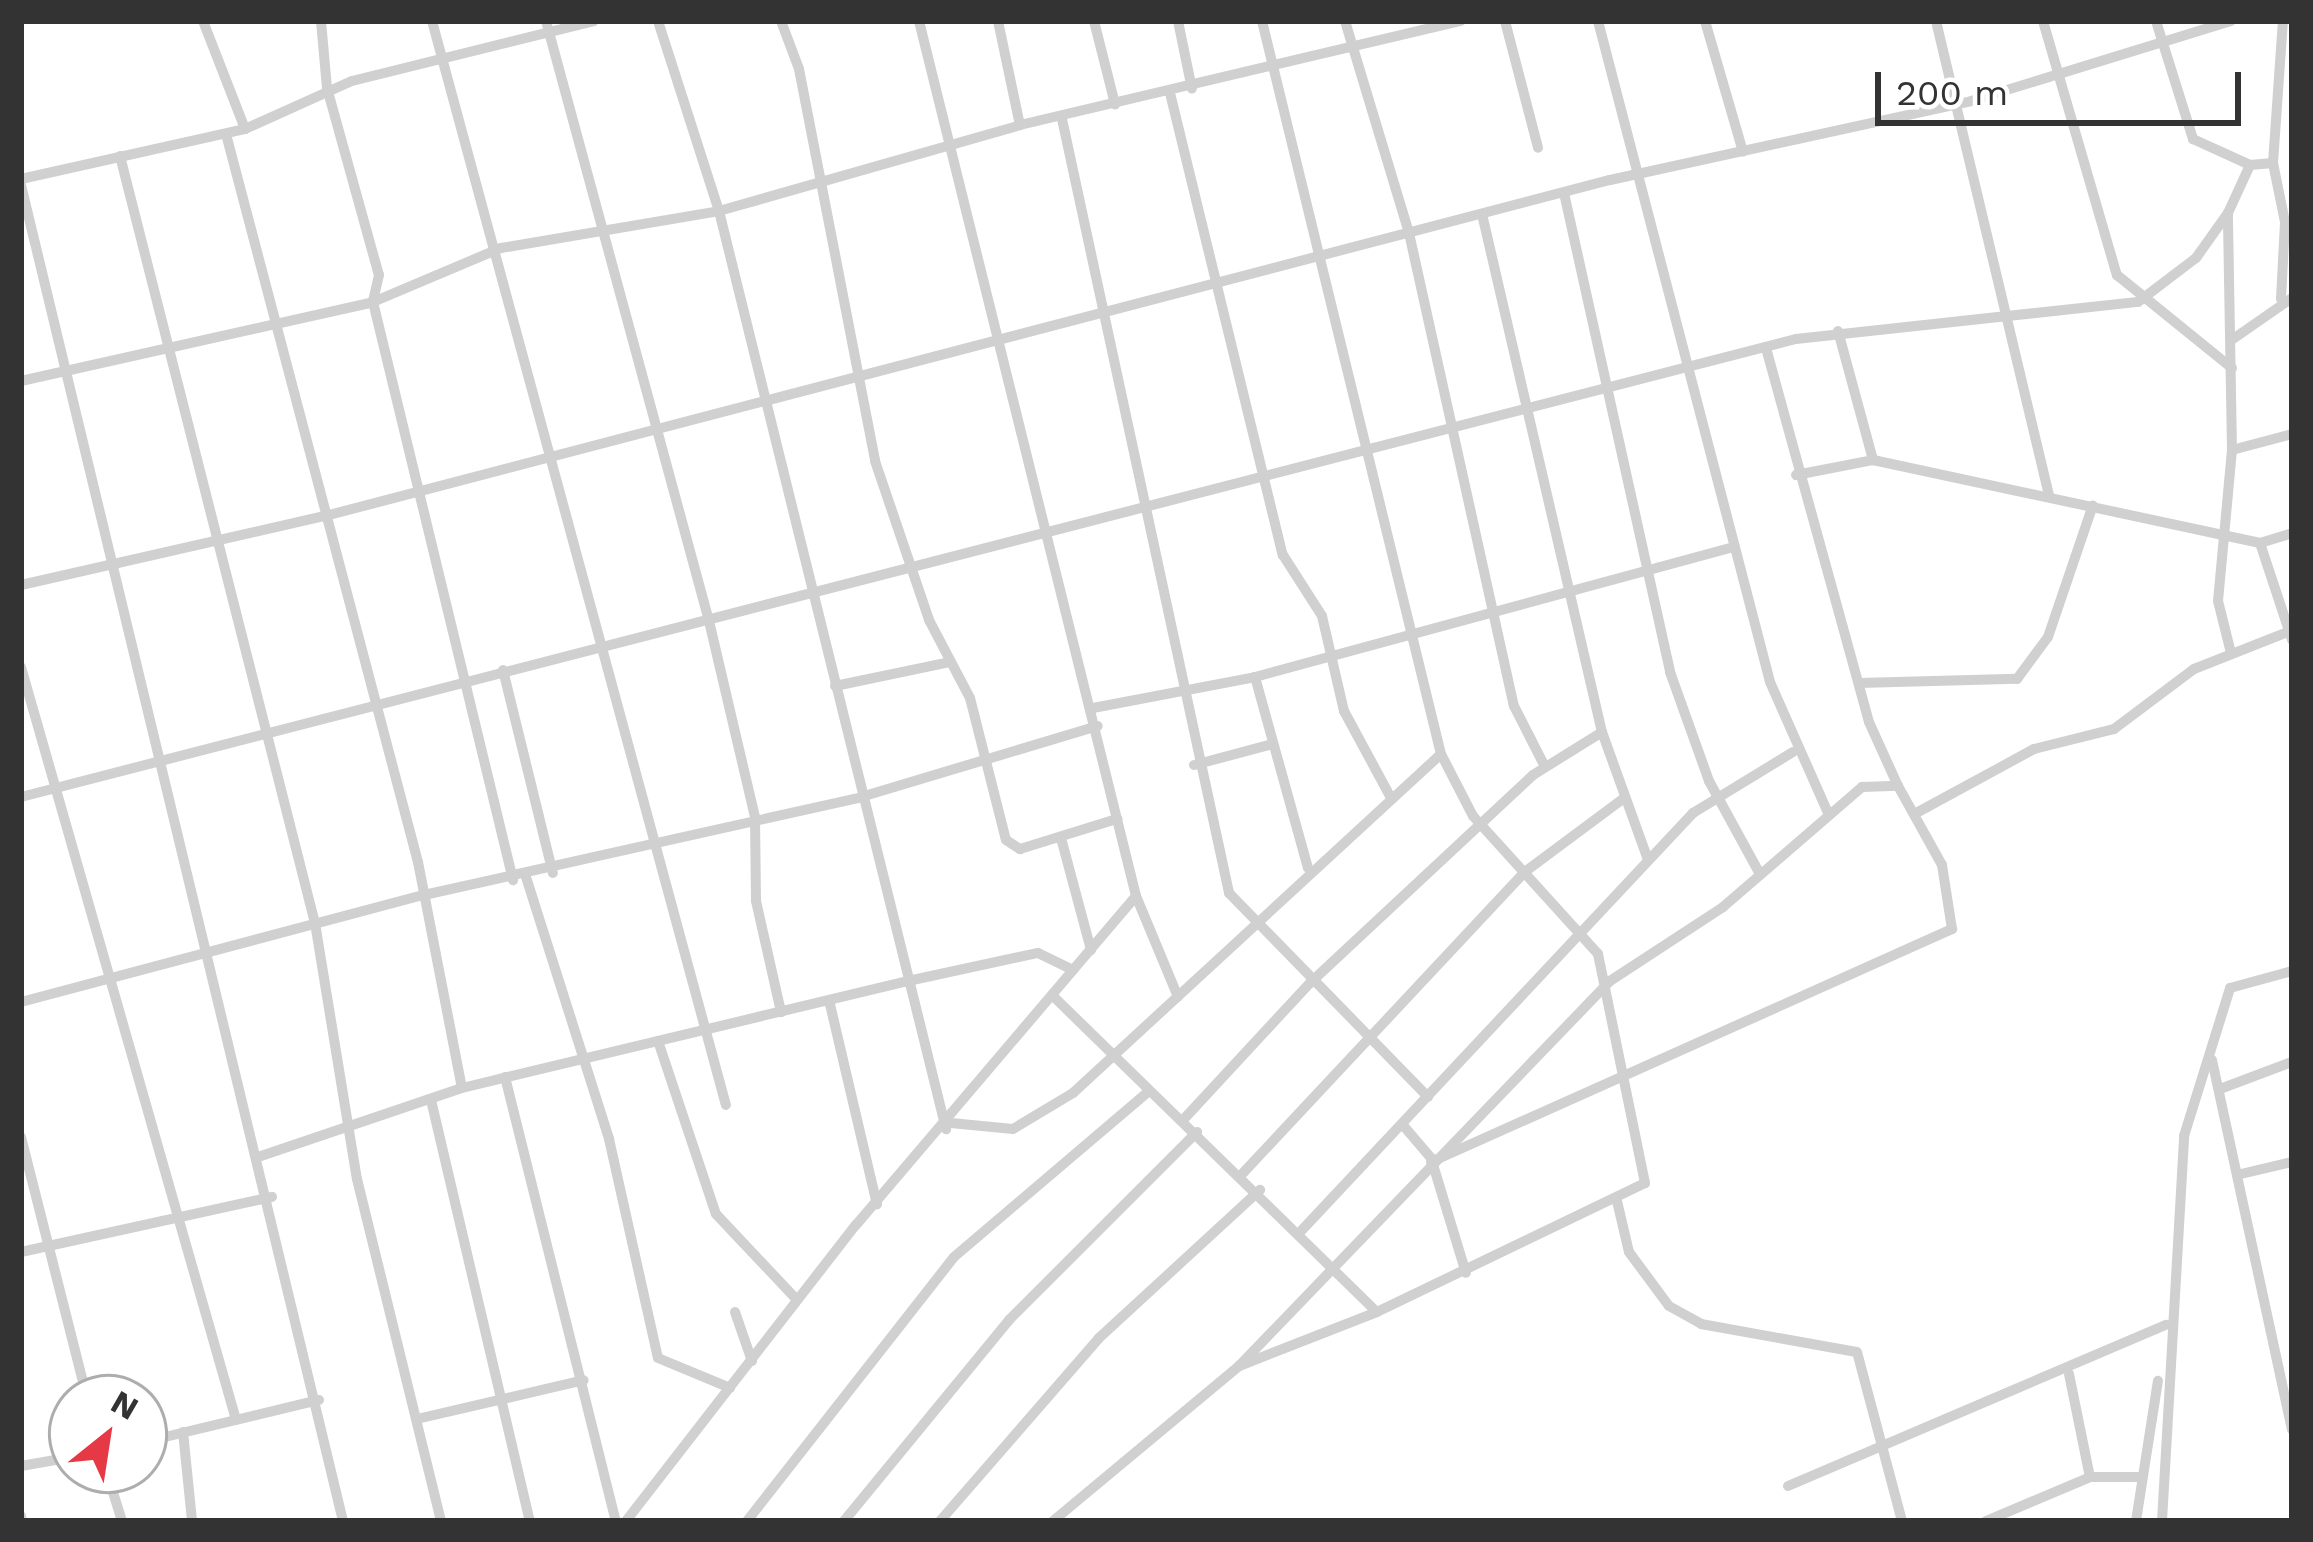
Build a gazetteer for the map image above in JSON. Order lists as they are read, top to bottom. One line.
{"scale_bar":"200 m","north":"top right"}
